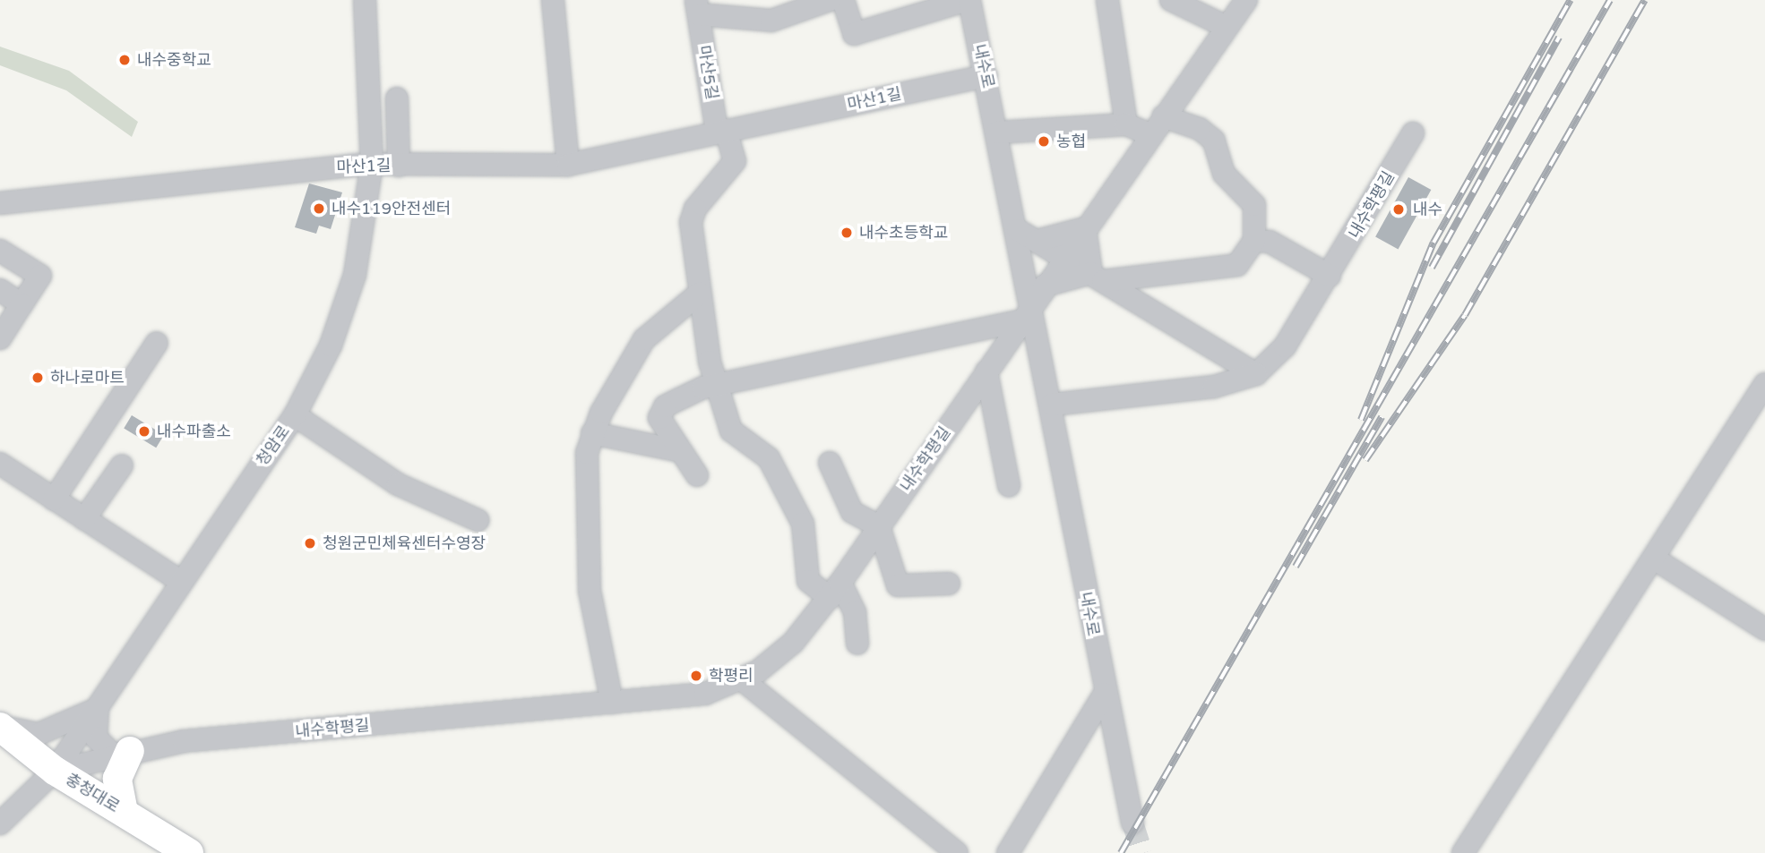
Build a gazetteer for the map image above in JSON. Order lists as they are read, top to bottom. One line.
{"streets":{"main road":["충청대로"],"street":["내수로","마산5길","마산1길","내수학평길","청암로"]},"crossings":[["내수로","마산1길"],["내수로","내수학평길"],["마산5길","마산1길"],["마산1길","청암로"],["내수학평길","청암로"],["내수학평길","충청대로"],["청암로","충청대로"]],"places":["내수중학교","농협","내수119안전센터","내수","내수초등학교","하나로마트","내수파출소","청원군민체육센터수영장","학평리"]}
